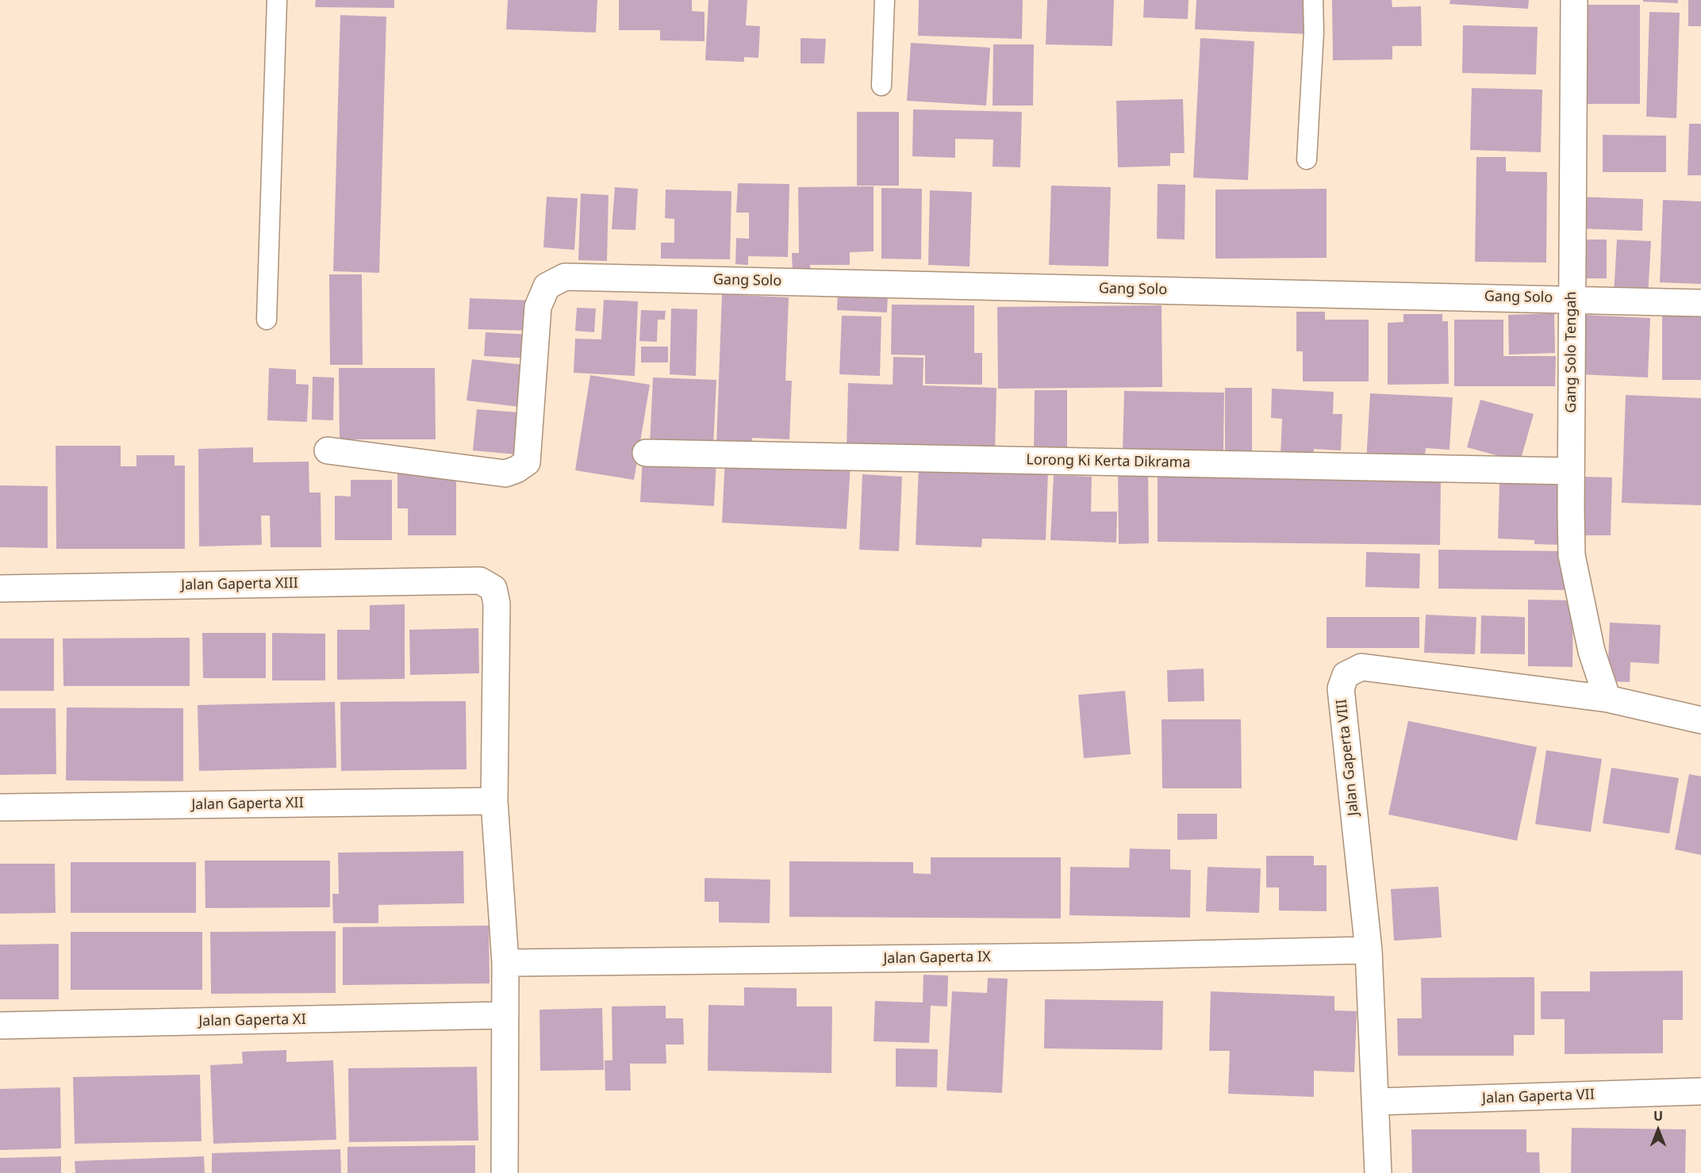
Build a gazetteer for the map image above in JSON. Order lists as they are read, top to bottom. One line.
{"streets":{"street":["Gang Solo","Gang Solo Tengah","Lorong Ki Kerta Dikrama","Jalan Gaperta XIII","Jalan Gaperta VIII","Jalan Gaperta XII","Jalan Gaperta IX","Jalan Gaperta XI","Jalan Gaperta VII"]},"crossings":[["Gang Solo","Gang Solo Tengah"],["Gang Solo Tengah","Lorong Ki Kerta Dikrama"],["Gang Solo Tengah","Jalan Gaperta VIII"],["Jalan Gaperta XIII","Jalan Gaperta XII"],["Jalan Gaperta VIII","Jalan Gaperta IX"],["Jalan Gaperta VIII","Jalan Gaperta VII"]],"north":"top"}
